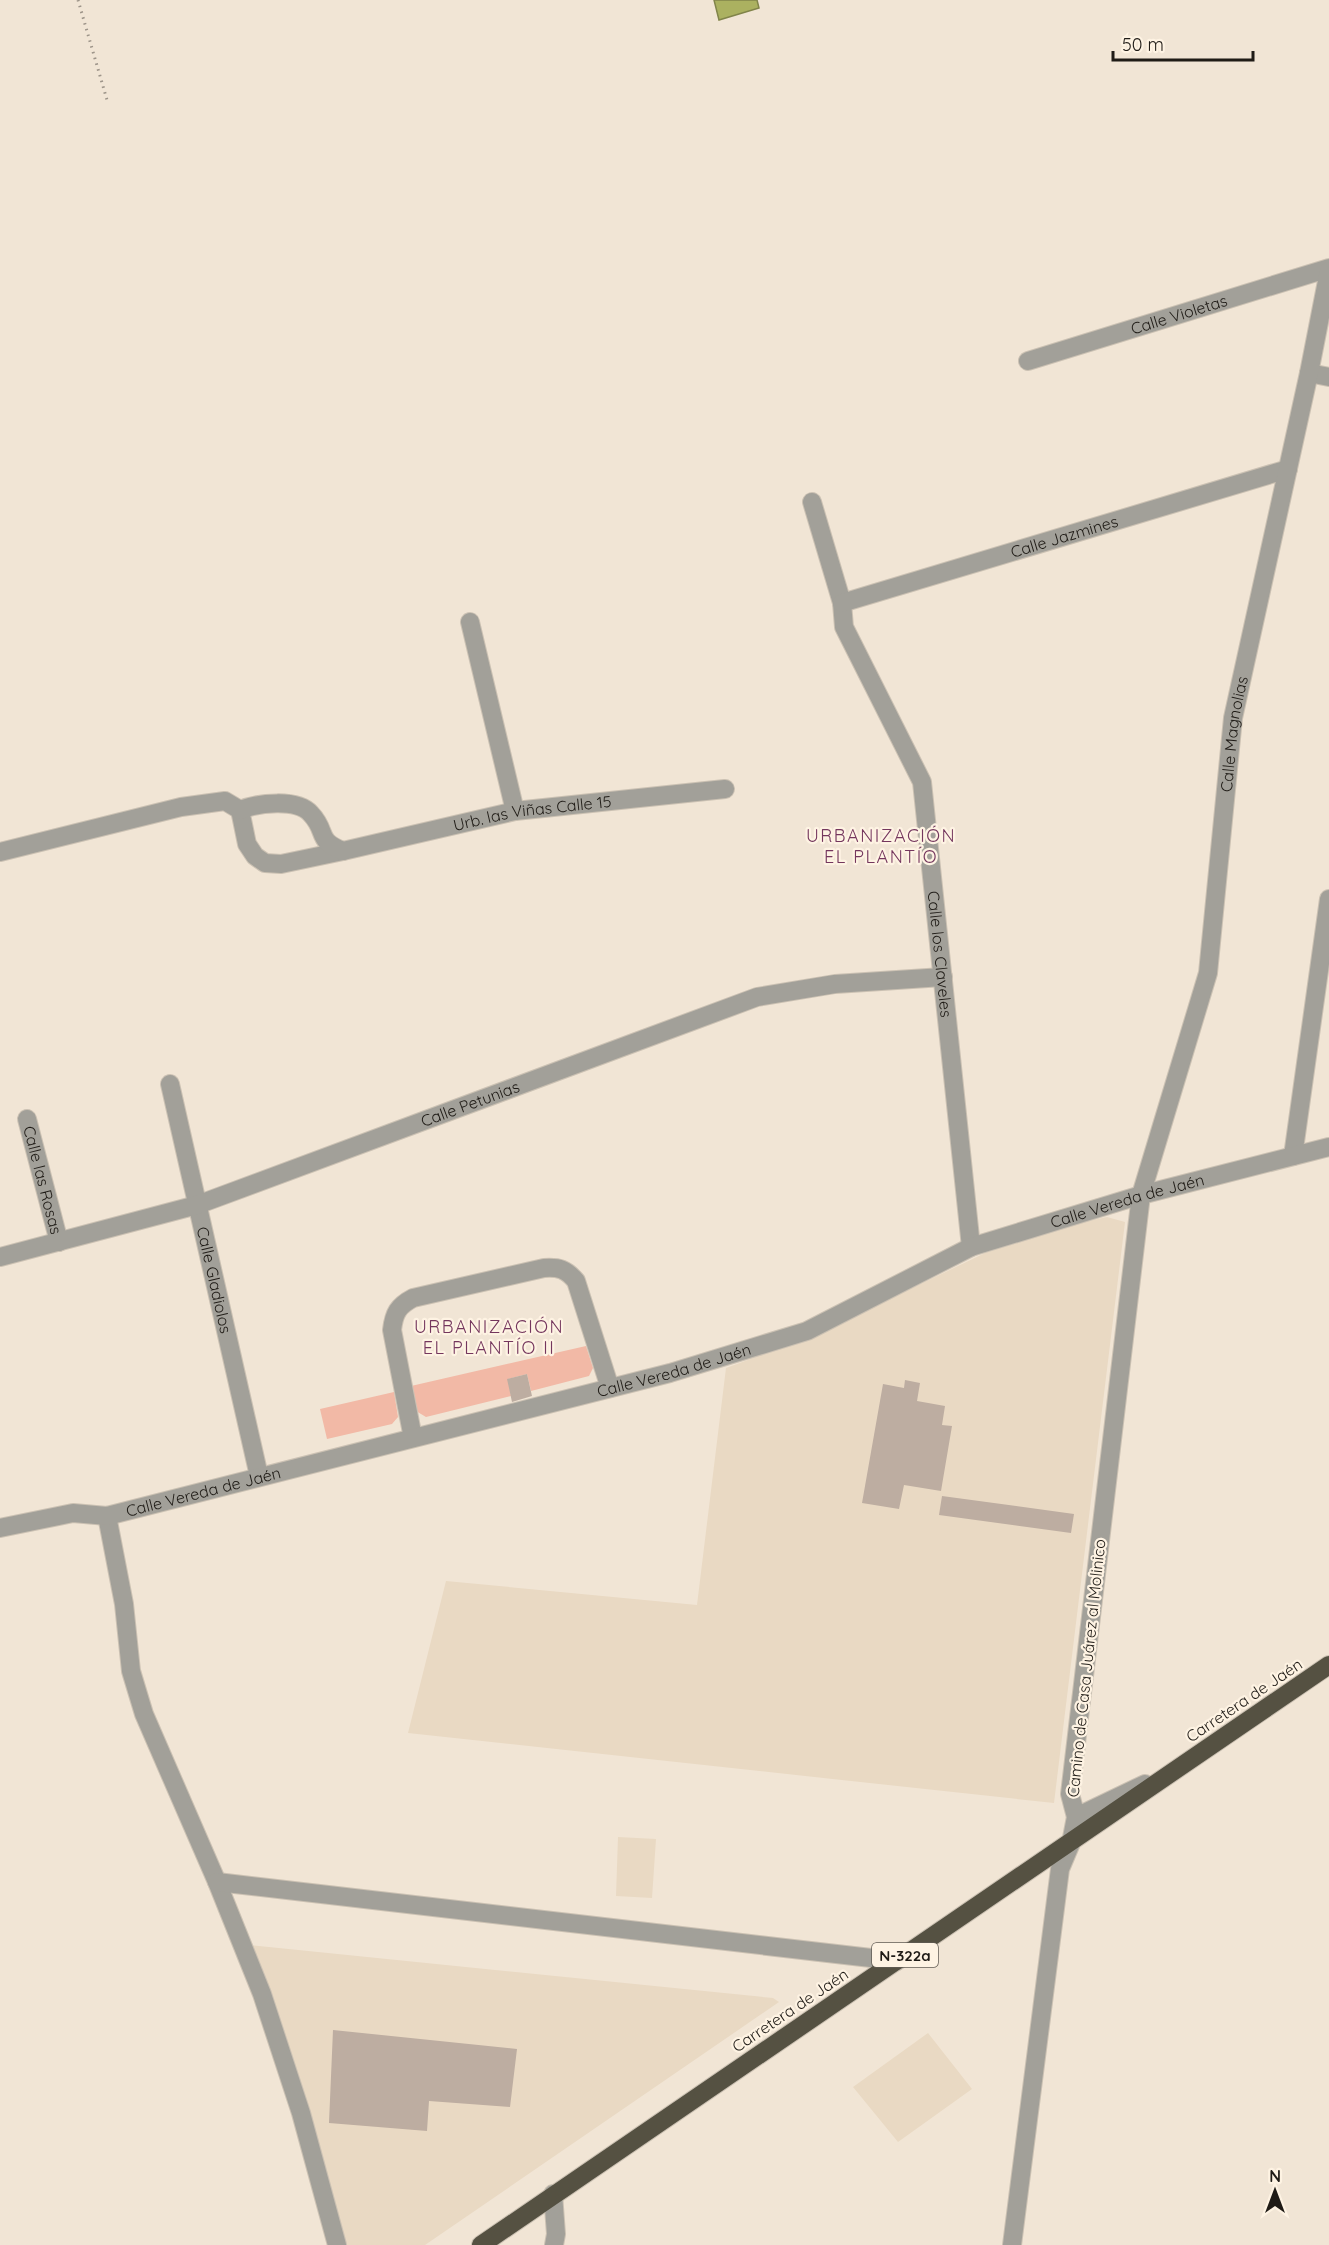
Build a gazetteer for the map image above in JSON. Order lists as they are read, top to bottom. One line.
{"streets":{"highway":["Carretera de Jaén","N-322a"],"street":["Calle Violetas","Calle Jazmines","Calle Magnolias","Urb. las Viñas Calle 15","Calle los Claveles","Calle Petunias","Calle las Rosas","Calle Vereda de Jaén","Calle Gladiolos","Camino de Casa Juárez al Molinico"]},"crossings":[["Calle Violetas","Calle Magnolias"],["Calle Jazmines","Calle Magnolias"],["Calle Jazmines","Calle los Claveles"],["Calle Magnolias","Calle Vereda de Jaén"],["Calle Magnolias","Camino de Casa Juárez al Molinico"],["Calle los Claveles","Calle Petunias"],["Calle los Claveles","Calle Vereda de Jaén"],["Calle Petunias","Calle las Rosas"],["Calle Petunias","Calle Gladiolos"],["Calle Vereda de Jaén","Calle Gladiolos"],["Calle Vereda de Jaén","Camino de Casa Juárez al Molinico"],["Camino de Casa Juárez al Molinico","Carretera de Jaén"]],"districts":["URBANIZACIÓN EL PLANTÍO","URBANIZACIÓN EL PLANTÍO II"],"scale_bar":"50 m","north":"top"}
